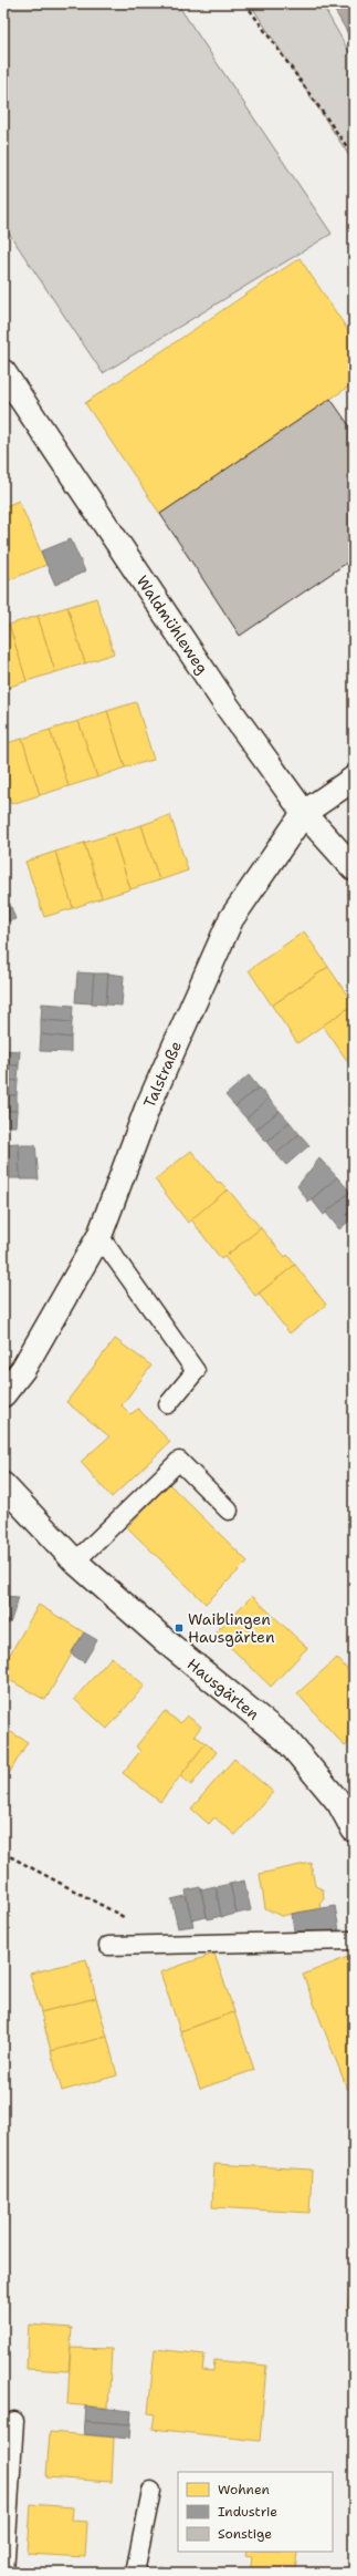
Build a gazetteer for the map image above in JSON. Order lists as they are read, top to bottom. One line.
{"streets":{"street":["Waldmühleweg","Talstraße","Hausgärten"]},"crossings":[["Waldmühleweg","Talstraße"]],"places":{"transit":["Waiblingen Hausgärten"]},"legend":["Wohnen","Industrie","Sonstige"]}
